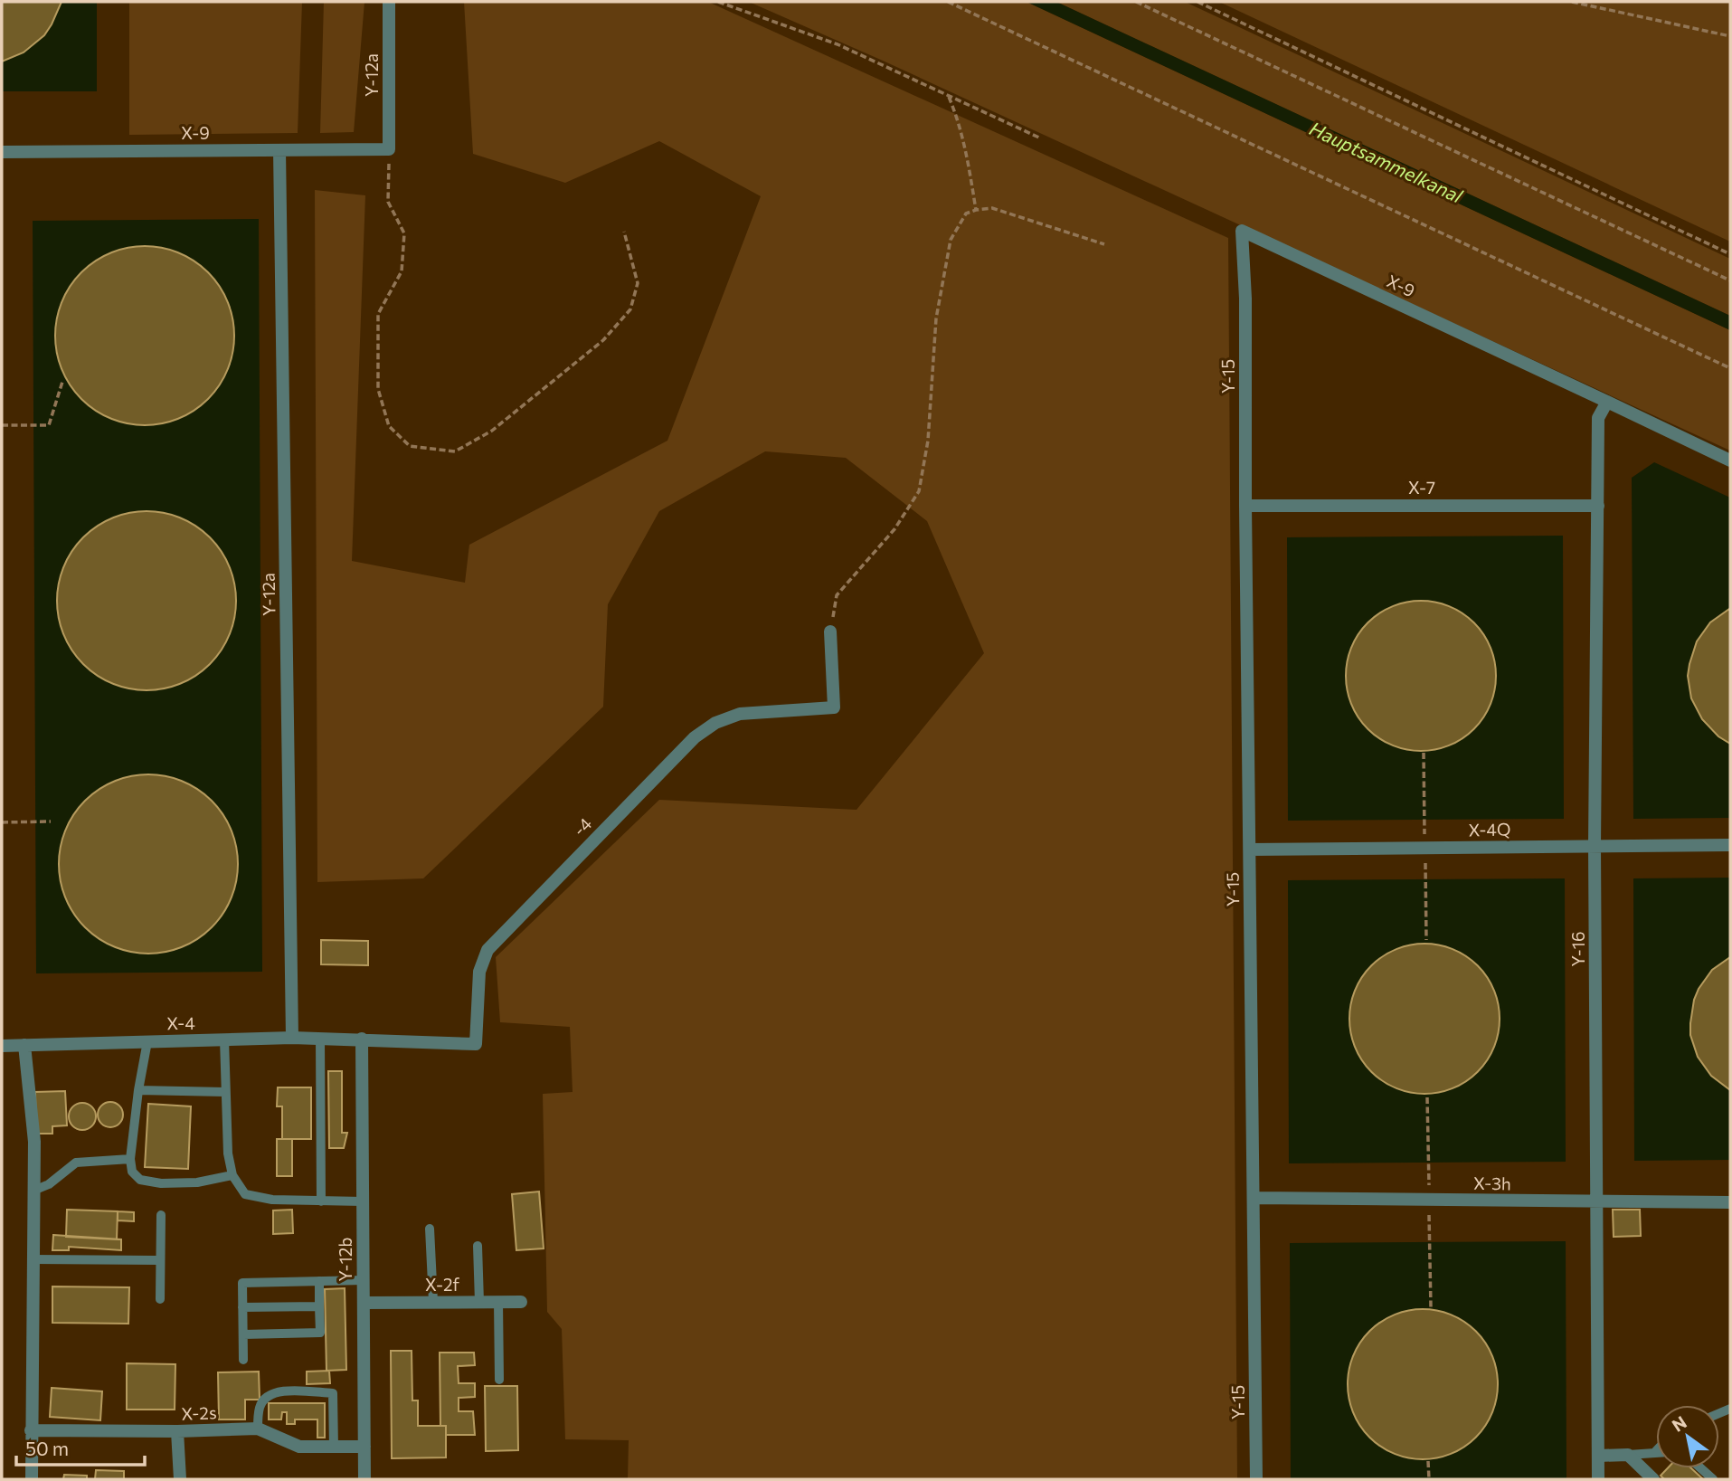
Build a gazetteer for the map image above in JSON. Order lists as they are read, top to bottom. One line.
{"streets":{"street":["Y-12a","X-9","Y-15","X-7","-4","X-4Q","Y-16","X-4","X-3h","Y-12b","X-2f","X-2s"]},"crossings":[["Y-12a","X-9"],["Y-12a","X-4"],["X-9","Y-15"],["X-9","Y-16"],["Y-15","X-7"],["Y-15","X-4Q"],["Y-15","X-3h"],["X-7","Y-16"],["-4","X-4"],["-4","Y-12b"],["X-4Q","Y-16"],["Y-16","X-3h"],["X-4","Y-12b"],["Y-12b","X-2f"],["Y-12b","X-2s"]],"water":["Hauptsammelkanal"],"scale_bar":"50 m","north":"top left"}
